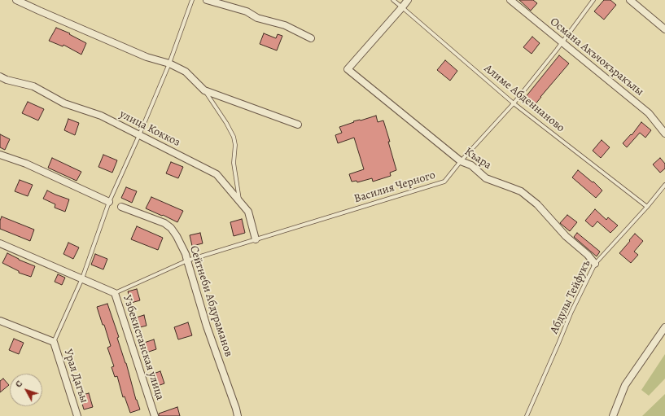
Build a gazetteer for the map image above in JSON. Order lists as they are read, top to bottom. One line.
{"streets":{"street":["Османа Акъчокъракълы","улица Коккоз","Къара","Сейтнеби Абдураманов","Узбекистанская улица","Урал Дагъы"],"lane":["Алиме Абденнаново","Василия Черного","Абдулы Тейфукъ"]},"crossings":[["Османа Акъчокъракълы","Василия Черного"],["Алиме Абденнаново","Къара"],["Алиме Абденнаново","Василия Черного"],["Алиме Абденнаново","Абдулы Тейфукъ"],["улица Коккоз","Василия Черного"],["Къара","Василия Черного"],["Къара","Абдулы Тейфукъ"],["Василия Черного","Сейтнеби Абдураманов"],["Василия Черного","Узбекистанская улица"]],"north":"top left"}
